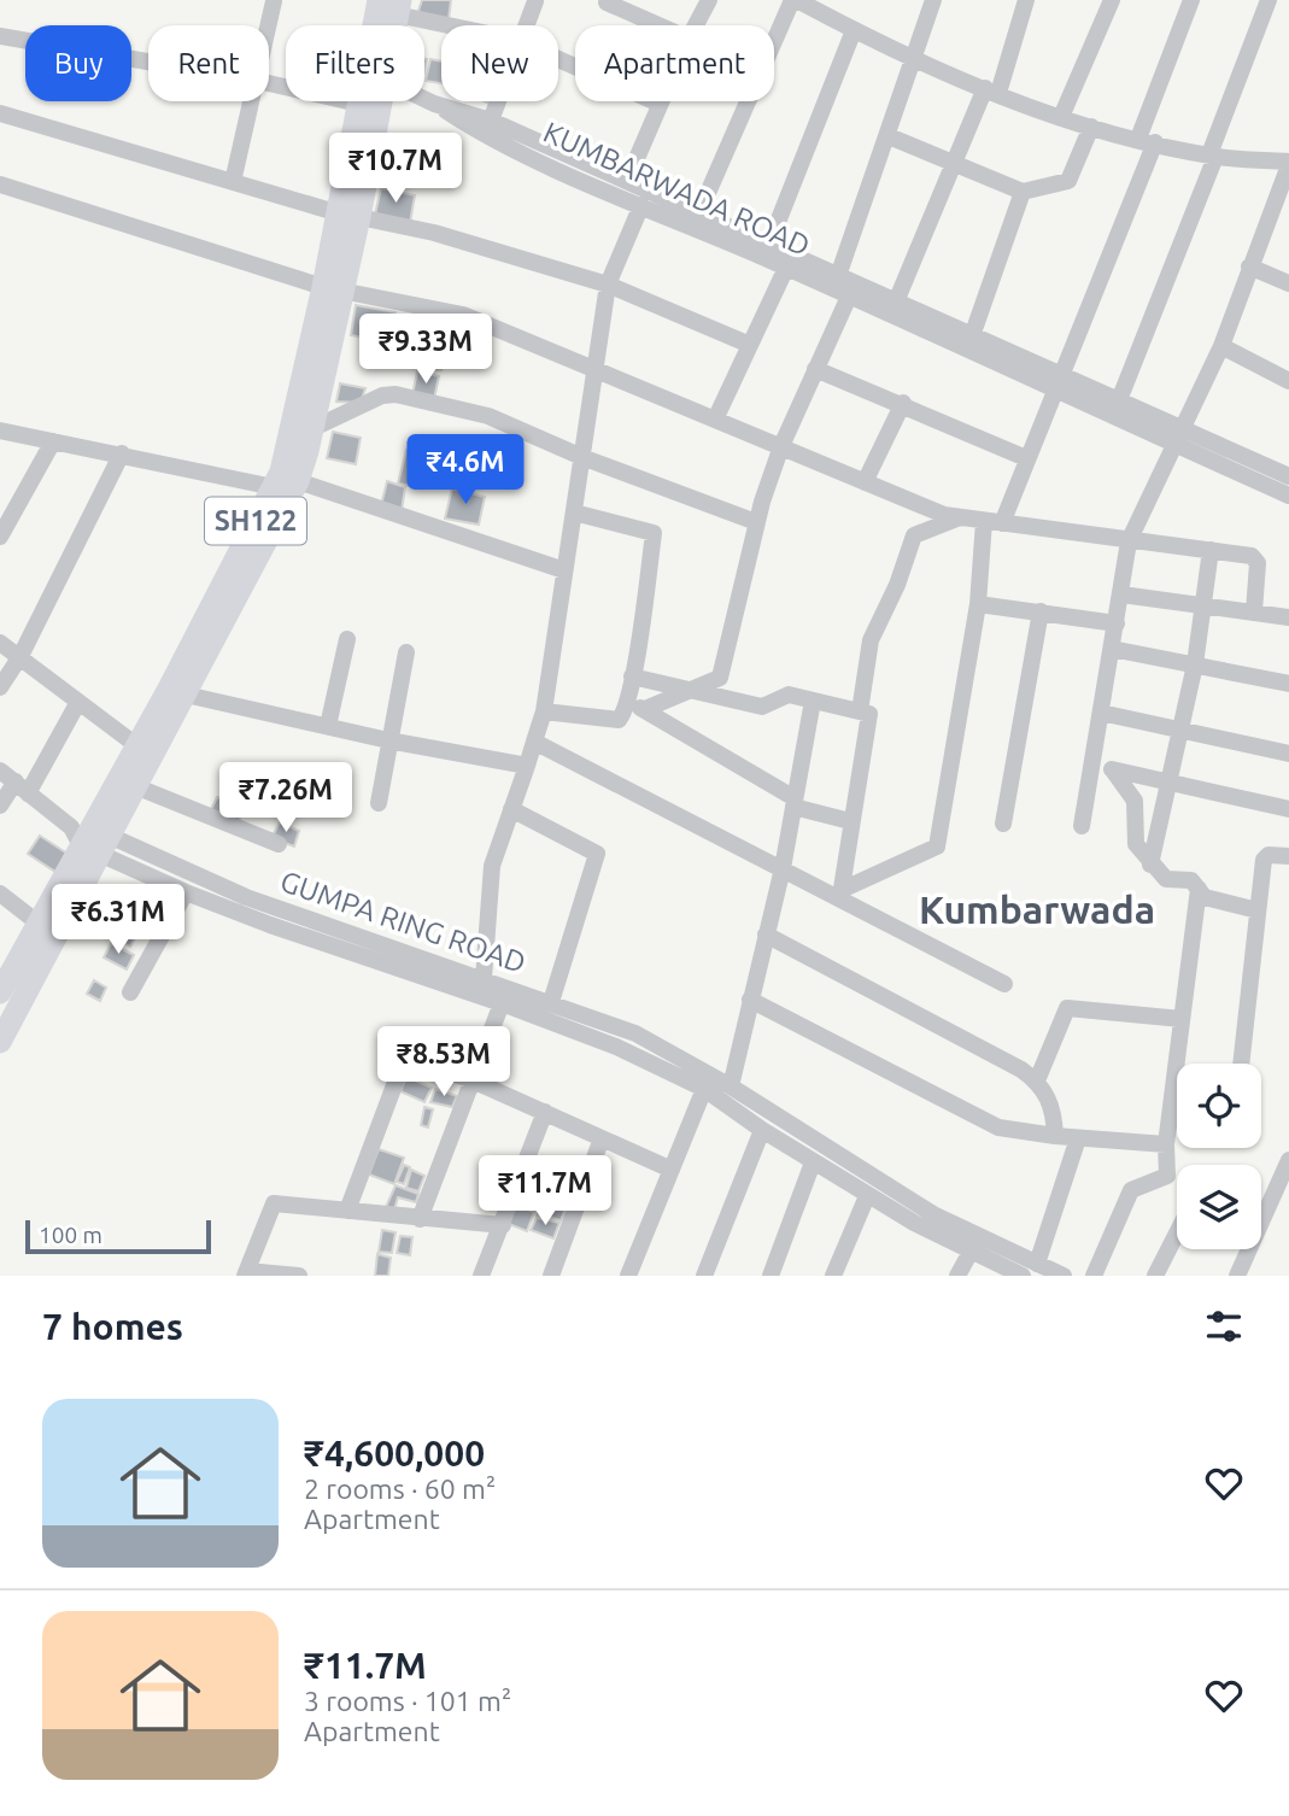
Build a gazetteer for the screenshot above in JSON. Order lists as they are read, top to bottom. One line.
{"streets":{"main road":["SH122"],"street":["KUMBARWADA ROAD","GUMPA RING ROAD"]},"crossings":[["SH122","GUMPA RING ROAD"]],"districts":["Kumbarwada"],"scale_bar":"100 m","page":{"chip":["Buy","Rent","Filters","New","Apartment"],"price":["₹10.7M","₹9.33M","₹4.6M","₹7.26M","₹6.31M","₹8.53M","₹11.7M"],"scale":"100 m","heading":"7 homes","list":[{"name":"₹4,600,000","note":"2 rooms · 60 m² · Apartment"},{"name":"₹11.7M","note":"3 rooms · 101 m² · Apartment"}]}}
